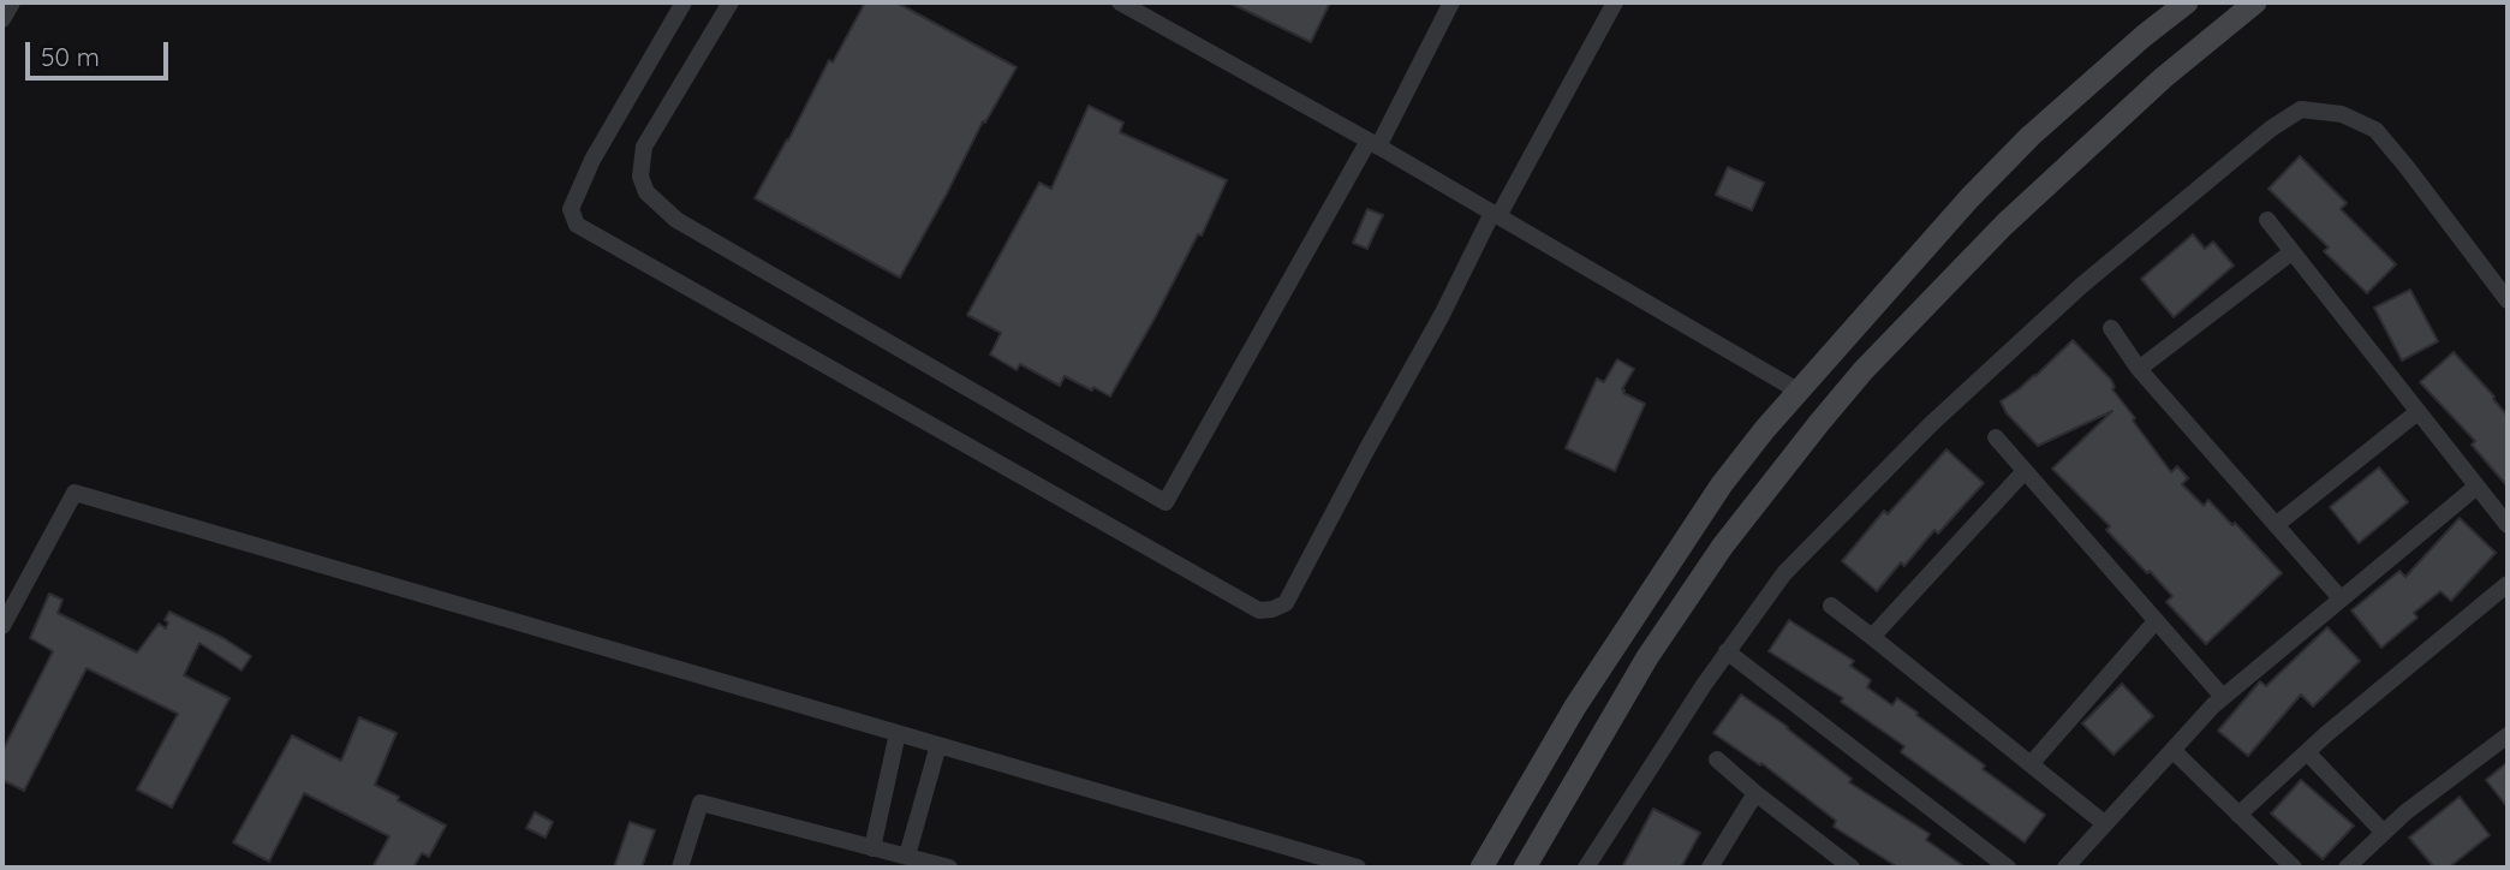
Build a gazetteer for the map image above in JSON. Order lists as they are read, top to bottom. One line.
{"scale_bar":"50 m"}
